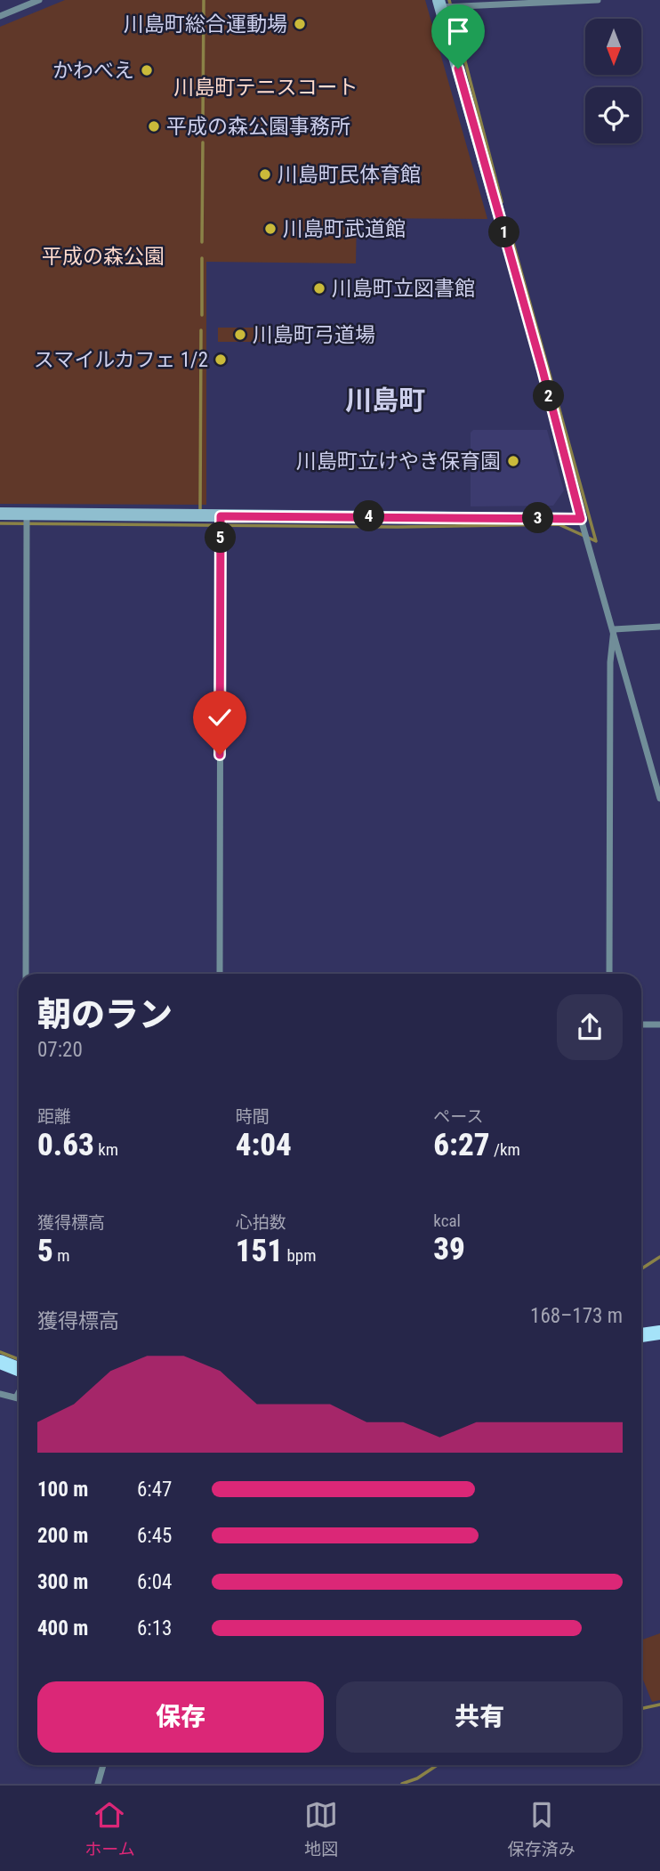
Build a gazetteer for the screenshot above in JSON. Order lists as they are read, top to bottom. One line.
{"districts":["川島町"],"parks":["川島町テニスコート","平成の森公園"],"places":["川島町総合運動場","かわべえ","平成の森公園事務所","川島町民体育館","川島町武道館","川島町立図書館","川島町弓道場","スマイルカフェ 1/2","川島町立けやき保育園"],"north":"bottom","page":{"pins":["1","2","4","3","5"],"heading":["朝のラン","07:20"],"stats":[["距離","0.63 km"],["時間","4:04"],["ペース","6:27 /km"],["獲得標高","5 m"],["心拍数","151 bpm"],["kcal","39"]],"chart":["獲得標高","168–173 m"],"list":[{"name":"100 m","note":"6:47"},{"name":"200 m","note":"6:45"},{"name":"300 m","note":"6:04"},{"name":"400 m","note":"6:13"}],"buttons":["保存","共有"],"tabs":["ホーム","地図","保存済み"]}}
